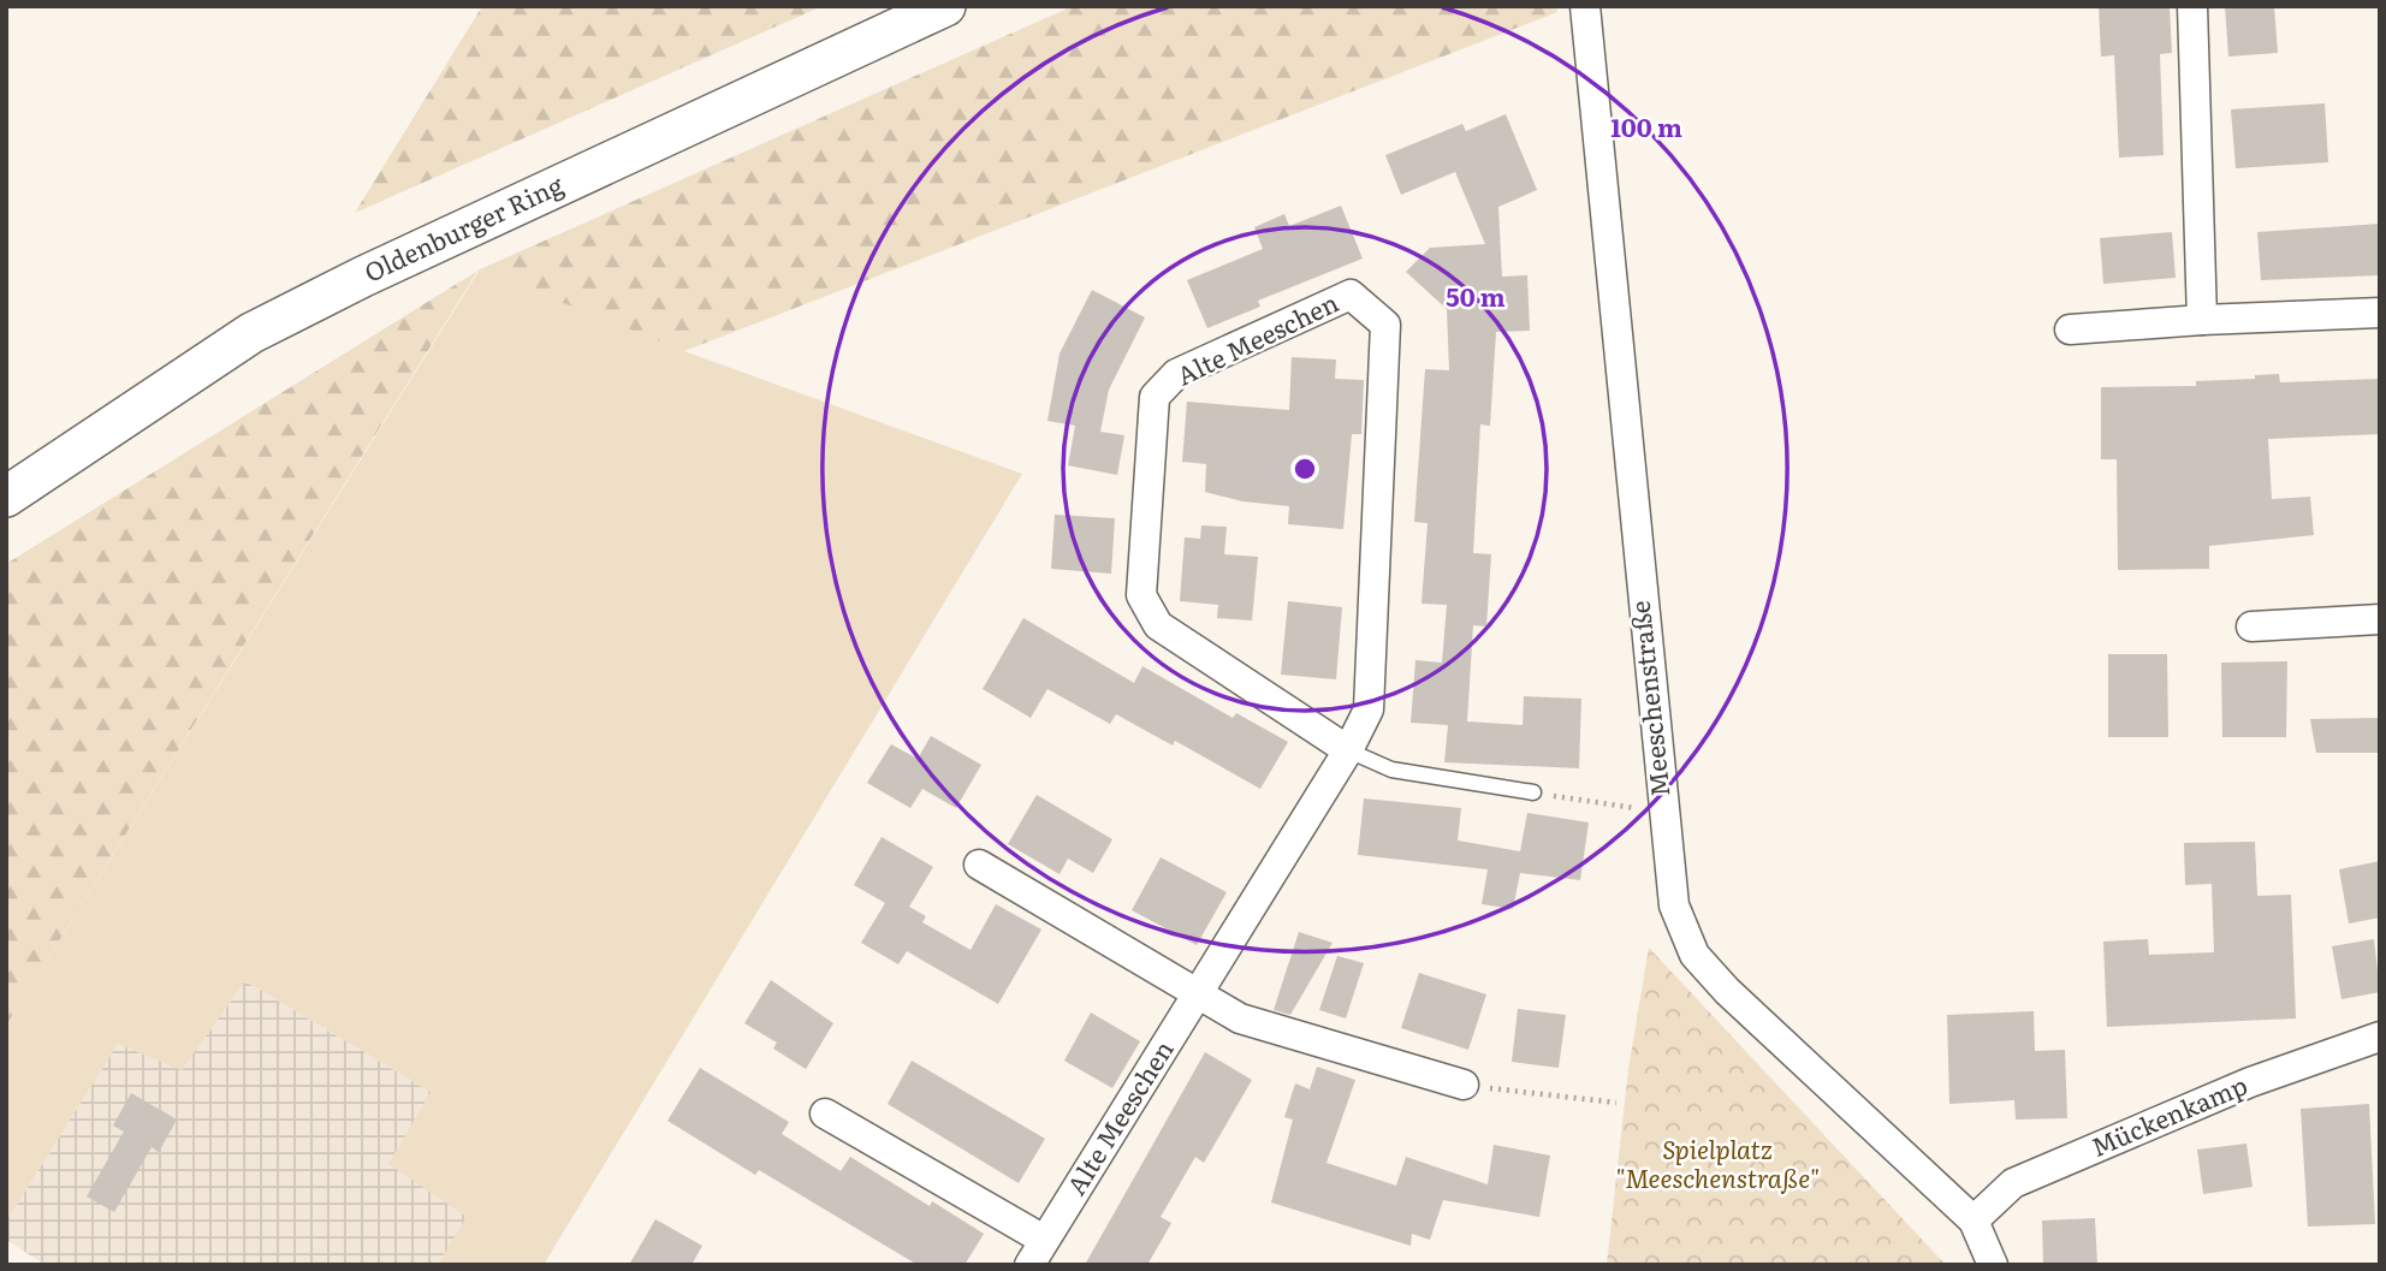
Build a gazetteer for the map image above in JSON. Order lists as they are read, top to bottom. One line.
{"streets":{"main road":["Oldenburger Ring"],"street":["Alte Meeschen","Meeschenstraße","Mückenkamp"]},"crossings":[["Meeschenstraße","Mückenkamp"]],"parks":["Spielplatz \"Meeschenstraße\""],"rings":["100 m","50 m"]}
